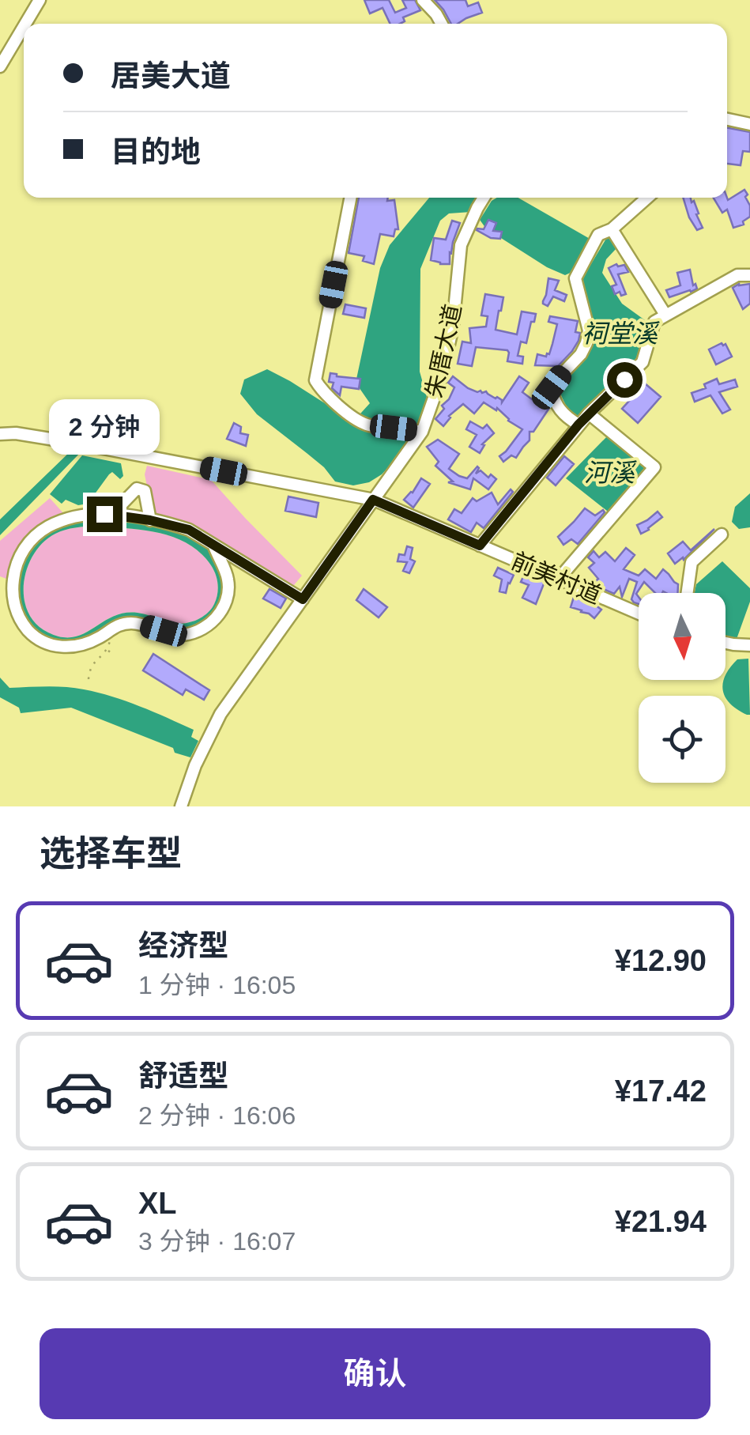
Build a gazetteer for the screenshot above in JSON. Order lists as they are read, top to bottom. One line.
{"streets":{"street":["朱厝大道","前美村道"]},"crossings":[["朱厝大道","前美村道"]],"water":["祠堂溪","河溪"],"north":"bottom","page":{"banner":["居美大道","目的地"],"bubble":"2 分钟","heading":"选择车型","list":[{"name":"经济型","note":"1 分钟 · 16:05","value":"¥12.90"},{"name":"舒适型","note":"2 分钟 · 16:06","value":"¥17.42"},{"name":"XL","note":"3 分钟 · 16:07","value":"¥21.94"}],"buttons":"确认"}}
